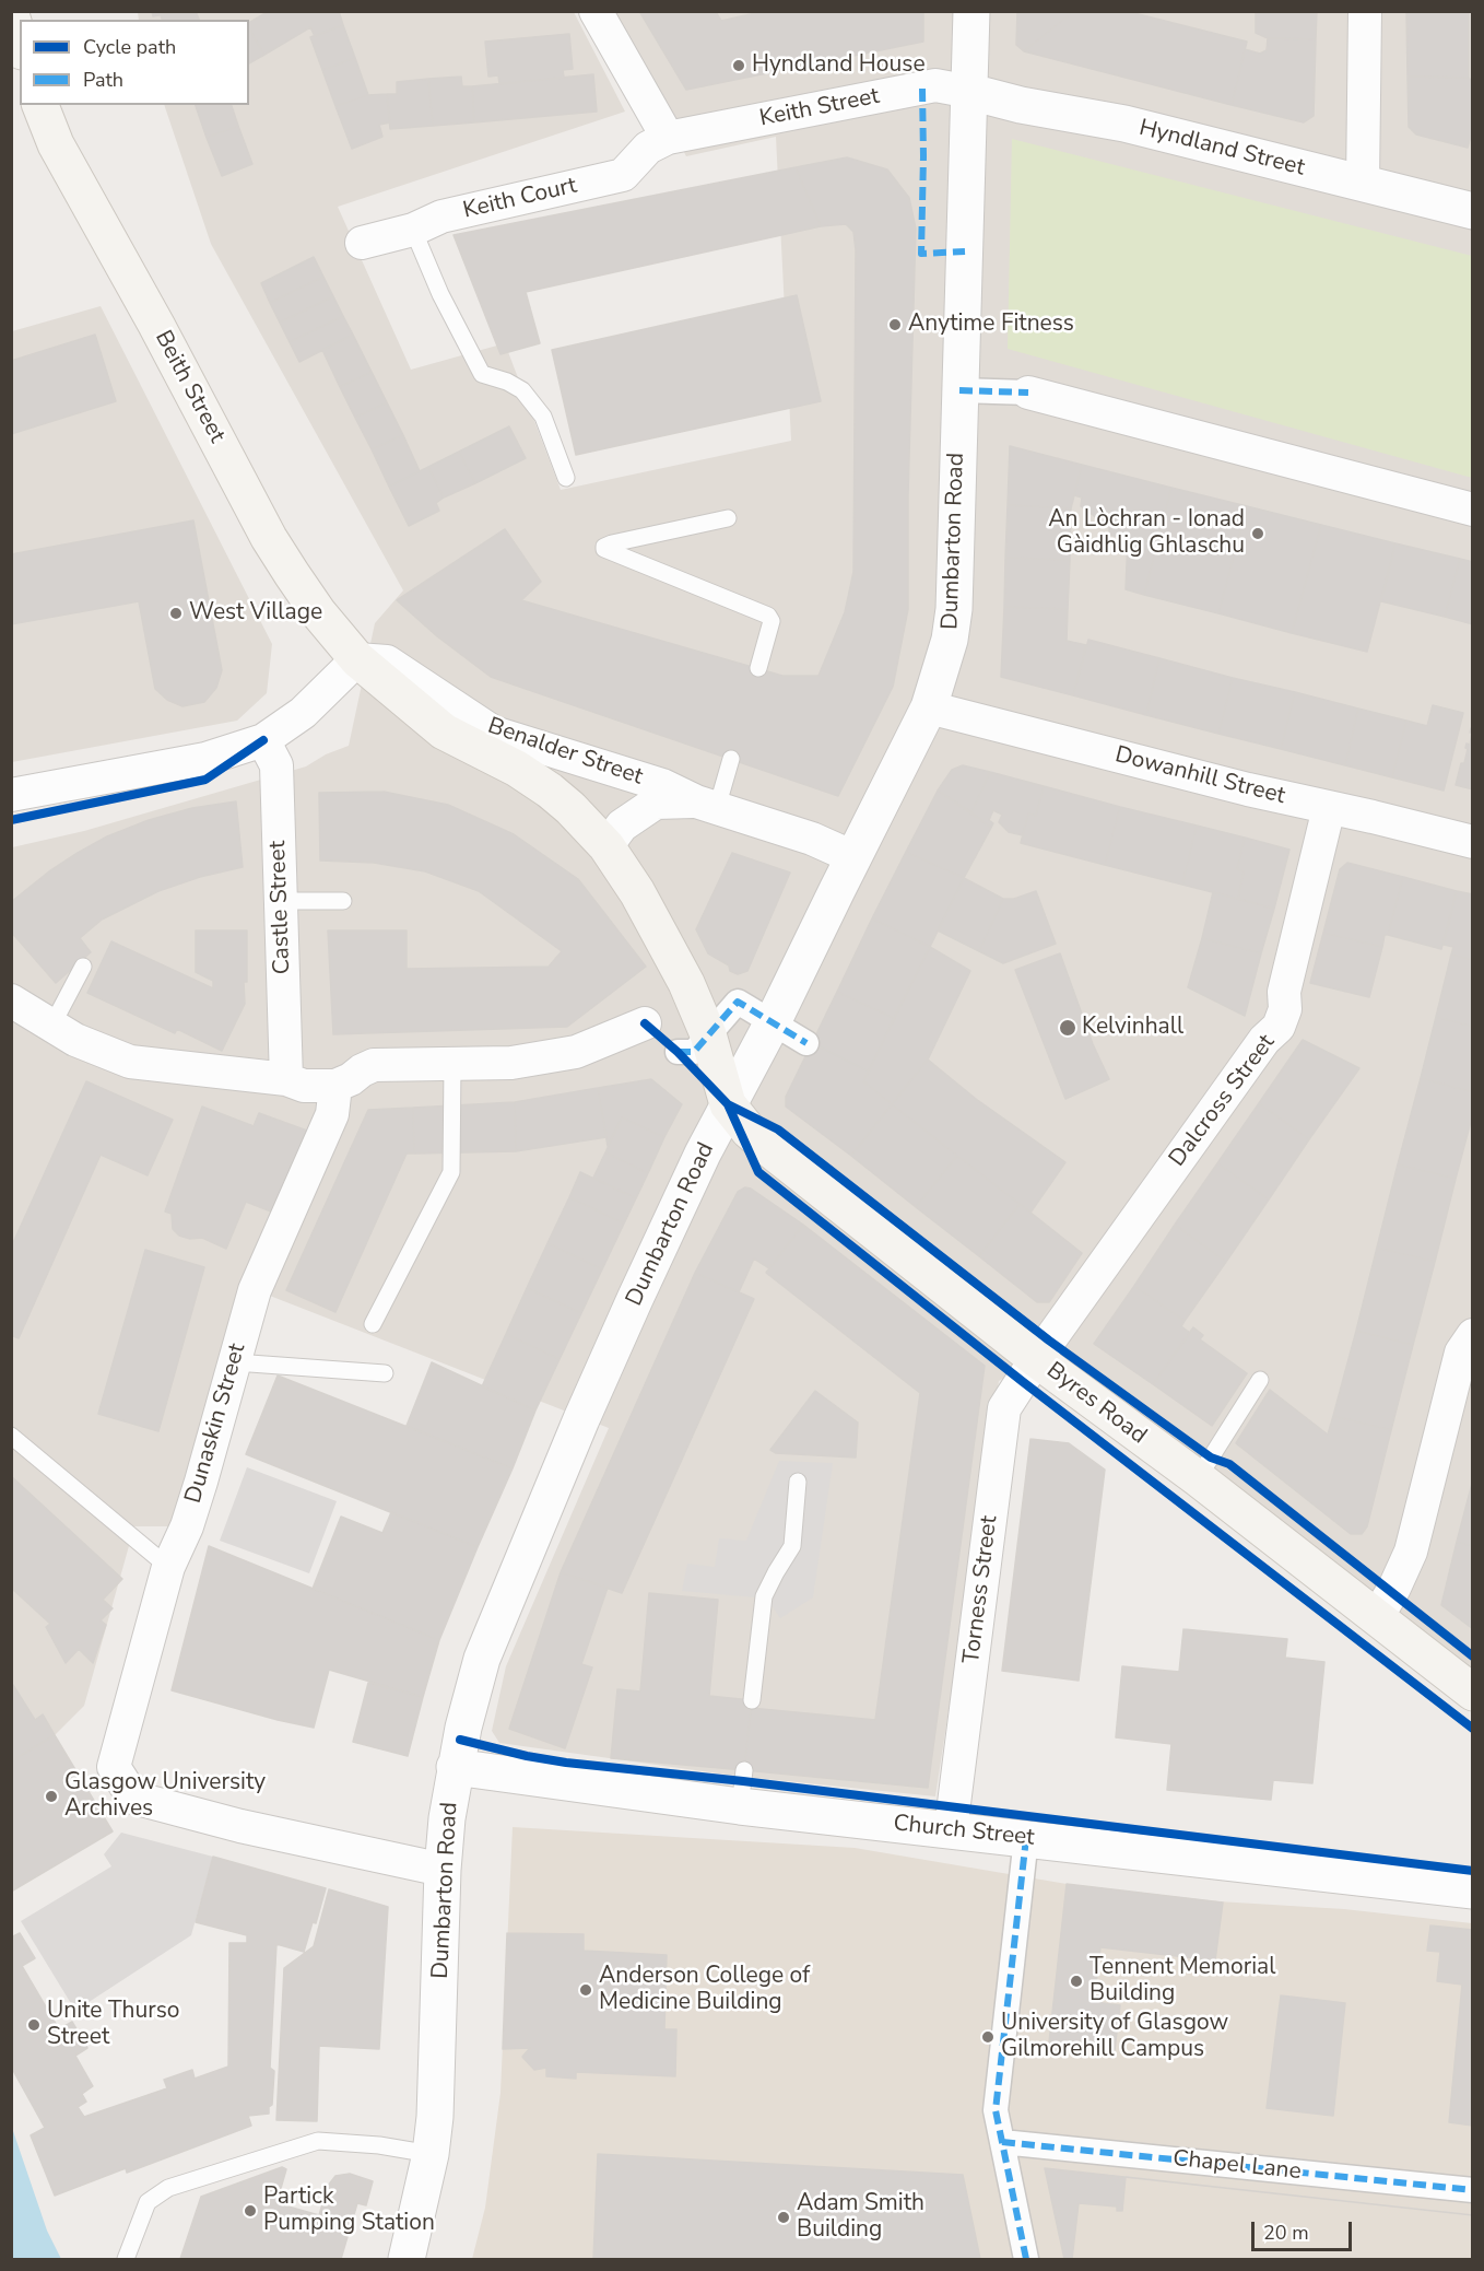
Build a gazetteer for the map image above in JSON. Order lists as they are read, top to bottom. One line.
{"streets":{"main road":["Beith Street","Byres Road"],"street":["Keith Street","Hyndland Street","Keith Court","Dumbarton Road","Benalder Street","Dowanhill Street","Castle Street","Dalcross Street","Dunaskin Street","Torness Street","Church Street","Chapel Lane"]},"crossings":[["Keith Street","Hyndland Street"],["Keith Street","Keith Court"],["Keith Street","Dumbarton Road"],["Hyndland Street","Dumbarton Road"],["Beith Street","Dumbarton Road"],["Beith Street","Benalder Street"],["Beith Street","Byres Road"],["Dumbarton Road","Benalder Street"],["Dumbarton Road","Dowanhill Street"],["Dumbarton Road","Byres Road"],["Dumbarton Road","Dunaskin Street"],["Dumbarton Road","Church Street"],["Dowanhill Street","Dalcross Street"],["Dalcross Street","Byres Road"],["Dalcross Street","Torness Street"],["Byres Road","Torness Street"],["Torness Street","Church Street"]],"places":["Hyndland House","Anytime Fitness","An Lòchran - Ionad Gàidhlig Ghlaschu","West Village","Kelvinhall","Glasgow University Archives","Tennent Memorial Building","Anderson College of Medicine Building","Unite Thurso Street","University of Glasgow Gilmorehill Campus","Partick Pumping Station","Adam Smith Building"],"legend":["Cycle path","Path"],"scale_bar":"20 m"}
